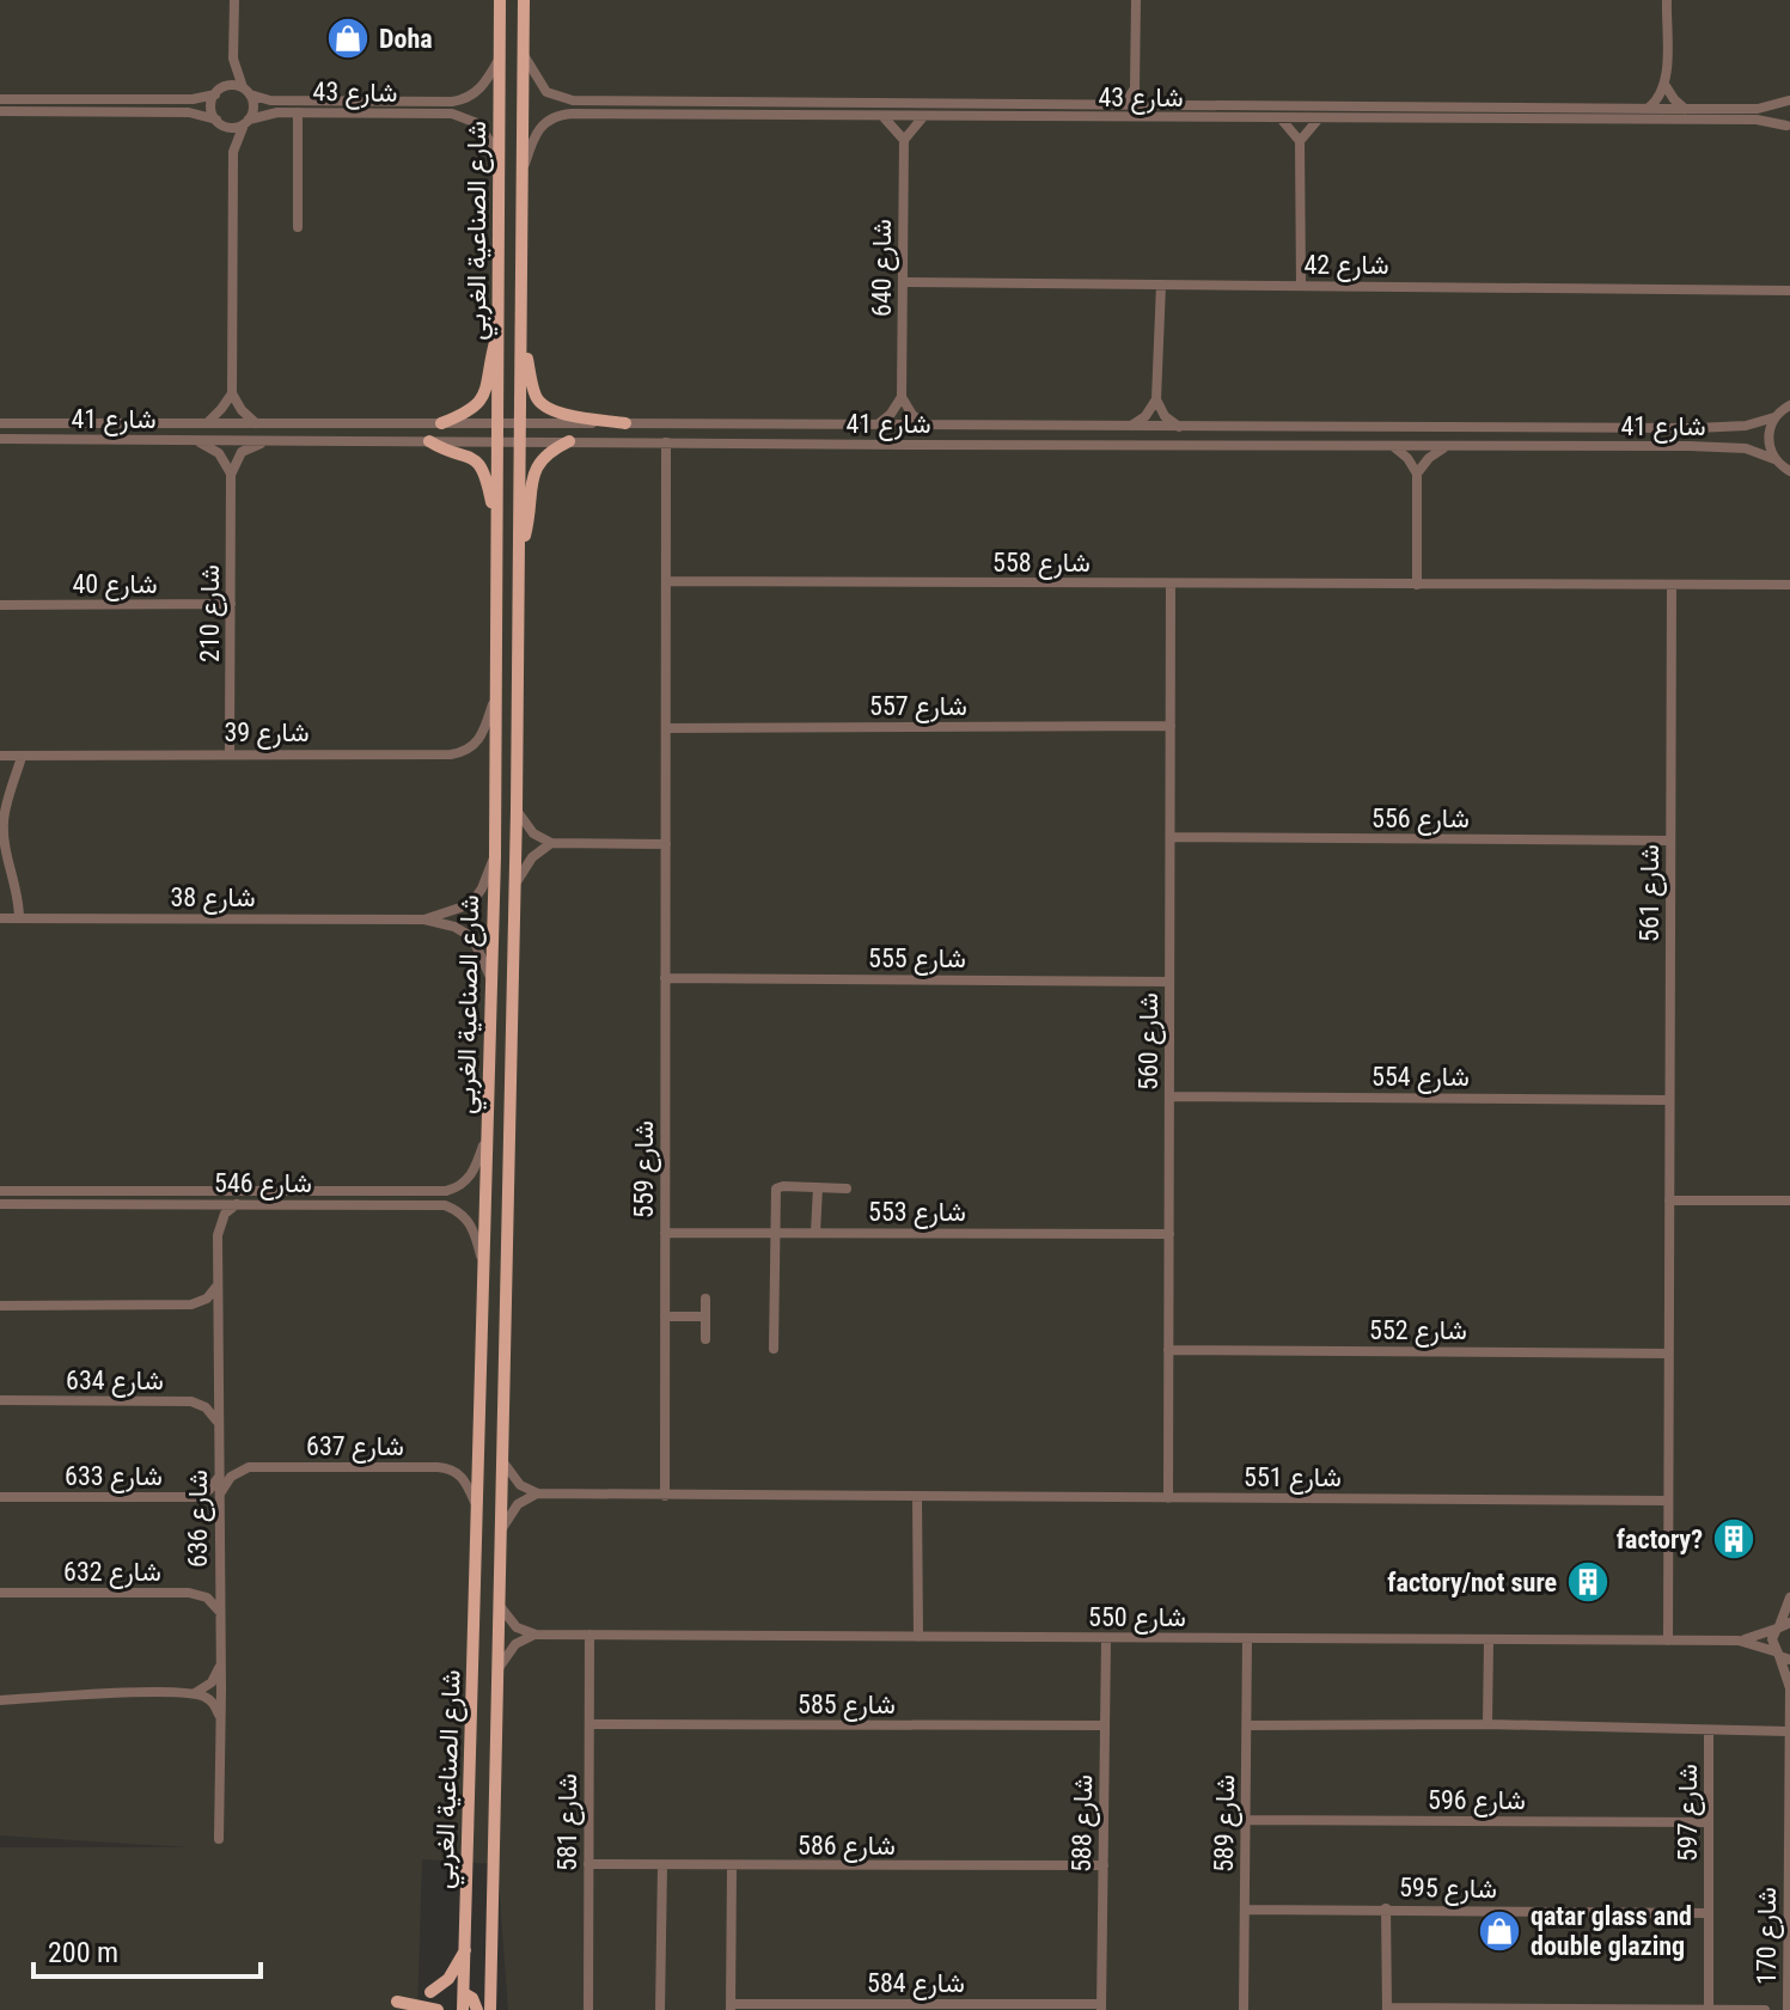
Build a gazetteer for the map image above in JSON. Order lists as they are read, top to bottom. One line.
{"streets":{"main road":["شارع الصناعية الغربي"],"street":["شارع 43","شارع 42","شارع 640","شارع 41","شارع 558","شارع 40","شارع 210","شارع 557","شارع 39","شارع 556","شارع 561","شارع 38","شارع 555","شارع 560","شارع 554","شارع 559","شارع 546","شارع 553","شارع 552","شارع 634","شارع 637","شارع 633","شارع 551","شارع 636","شارع 632","شارع 550","شارع 585","شارع 596","شارع 597","شارع 581","شارع 588","شارع 589","شارع 586","شارع 595","شارع 170","شارع 584"]},"crossings":[["شارع 43","شارع الصناعية الغربي"],["شارع 43","شارع 41"],["شارع الصناعية الغربي","شارع 41"],["شارع الصناعية الغربي","شارع 39"],["شارع الصناعية الغربي","شارع 38"],["شارع الصناعية الغربي","شارع 546"],["شارع الصناعية الغربي","شارع 637"],["شارع 42","شارع 640"],["شارع 41","شارع 559"],["شارع 558","شارع 561"],["شارع 558","شارع 560"],["شارع 558","شارع 559"],["شارع 40","شارع 210"],["شارع 210","شارع 39"],["شارع 557","شارع 560"],["شارع 557","شارع 559"],["شارع 556","شارع 561"],["شارع 556","شارع 560"],["شارع 561","شارع 554"],["شارع 561","شارع 552"],["شارع 561","شارع 551"],["شارع 561","شارع 550"],["شارع 555","شارع 560"],["شارع 555","شارع 559"],["شارع 560","شارع 554"],["شارع 560","شارع 553"],["شارع 560","شارع 552"],["شارع 560","شارع 551"],["شارع 559","شارع 553"],["شارع 559","شارع 551"],["شارع 546","شارع 636"],["شارع 634","شارع 636"],["شارع 637","شارع 636"],["شارع 633","شارع 636"],["شارع 636","شارع 632"],["شارع 550","شارع 581"],["شارع 550","شارع 588"],["شارع 550","شارع 589"],["شارع 550","شارع 170"],["شارع 585","شارع 581"],["شارع 585","شارع 588"],["شارع 596","شارع 597"],["شارع 596","شارع 589"],["شارع 597","شارع 589"],["شارع 597","شارع 595"],["شارع 597","شارع 170"],["شارع 581","شارع 586"],["شارع 588","شارع 586"],["شارع 588","شارع 584"],["شارع 589","شارع 595"]],"places":{"shop":["Doha","qatar glass and double glazing"],"building":["factory?","factory/not sure"]},"scale_bar":"200 m"}
